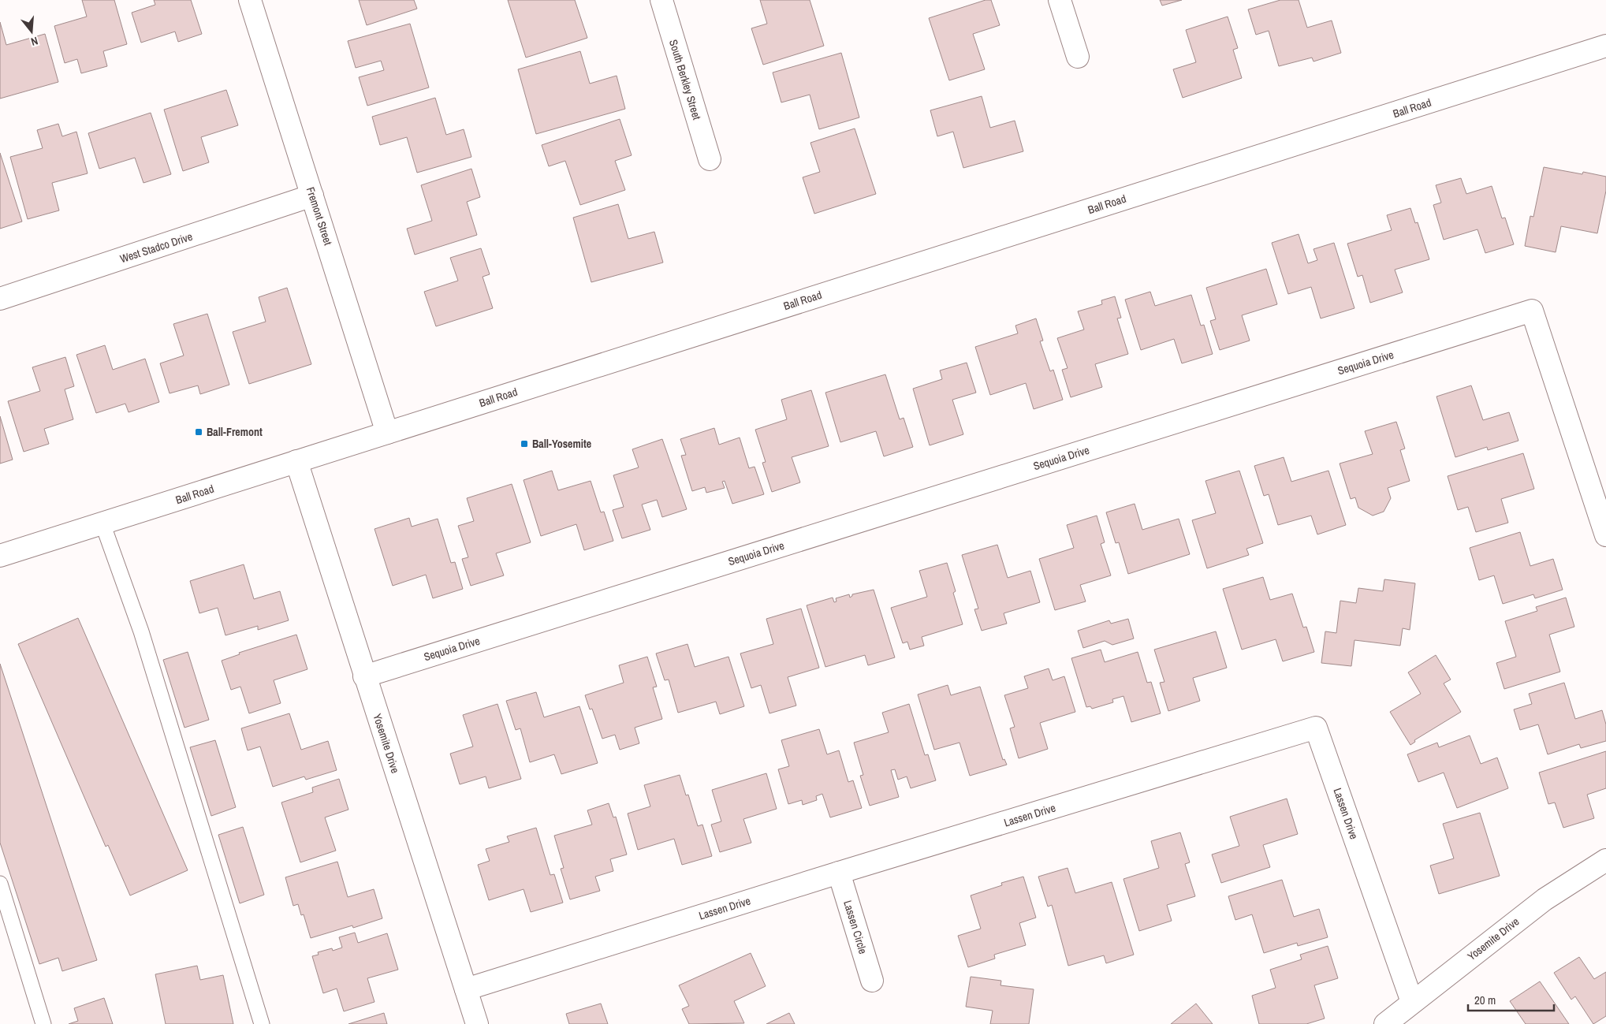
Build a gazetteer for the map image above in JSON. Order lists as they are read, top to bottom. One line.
{"streets":{"street":["South Berkley Street","Ball Road","Fremont Street","West Stadco Drive","Sequoia Drive","Yosemite Drive","Lassen Drive","Lassen Circle"]},"crossings":[["Ball Road","Fremont Street"],["Ball Road","Yosemite Drive"],["Fremont Street","West Stadco Drive"],["Sequoia Drive","Yosemite Drive"],["Yosemite Drive","Lassen Drive"],["Lassen Drive","Lassen Circle"]],"places":{"transit":["Ball-Fremont","Ball-Yosemite"]},"scale_bar":"20 m","north":"bottom"}
